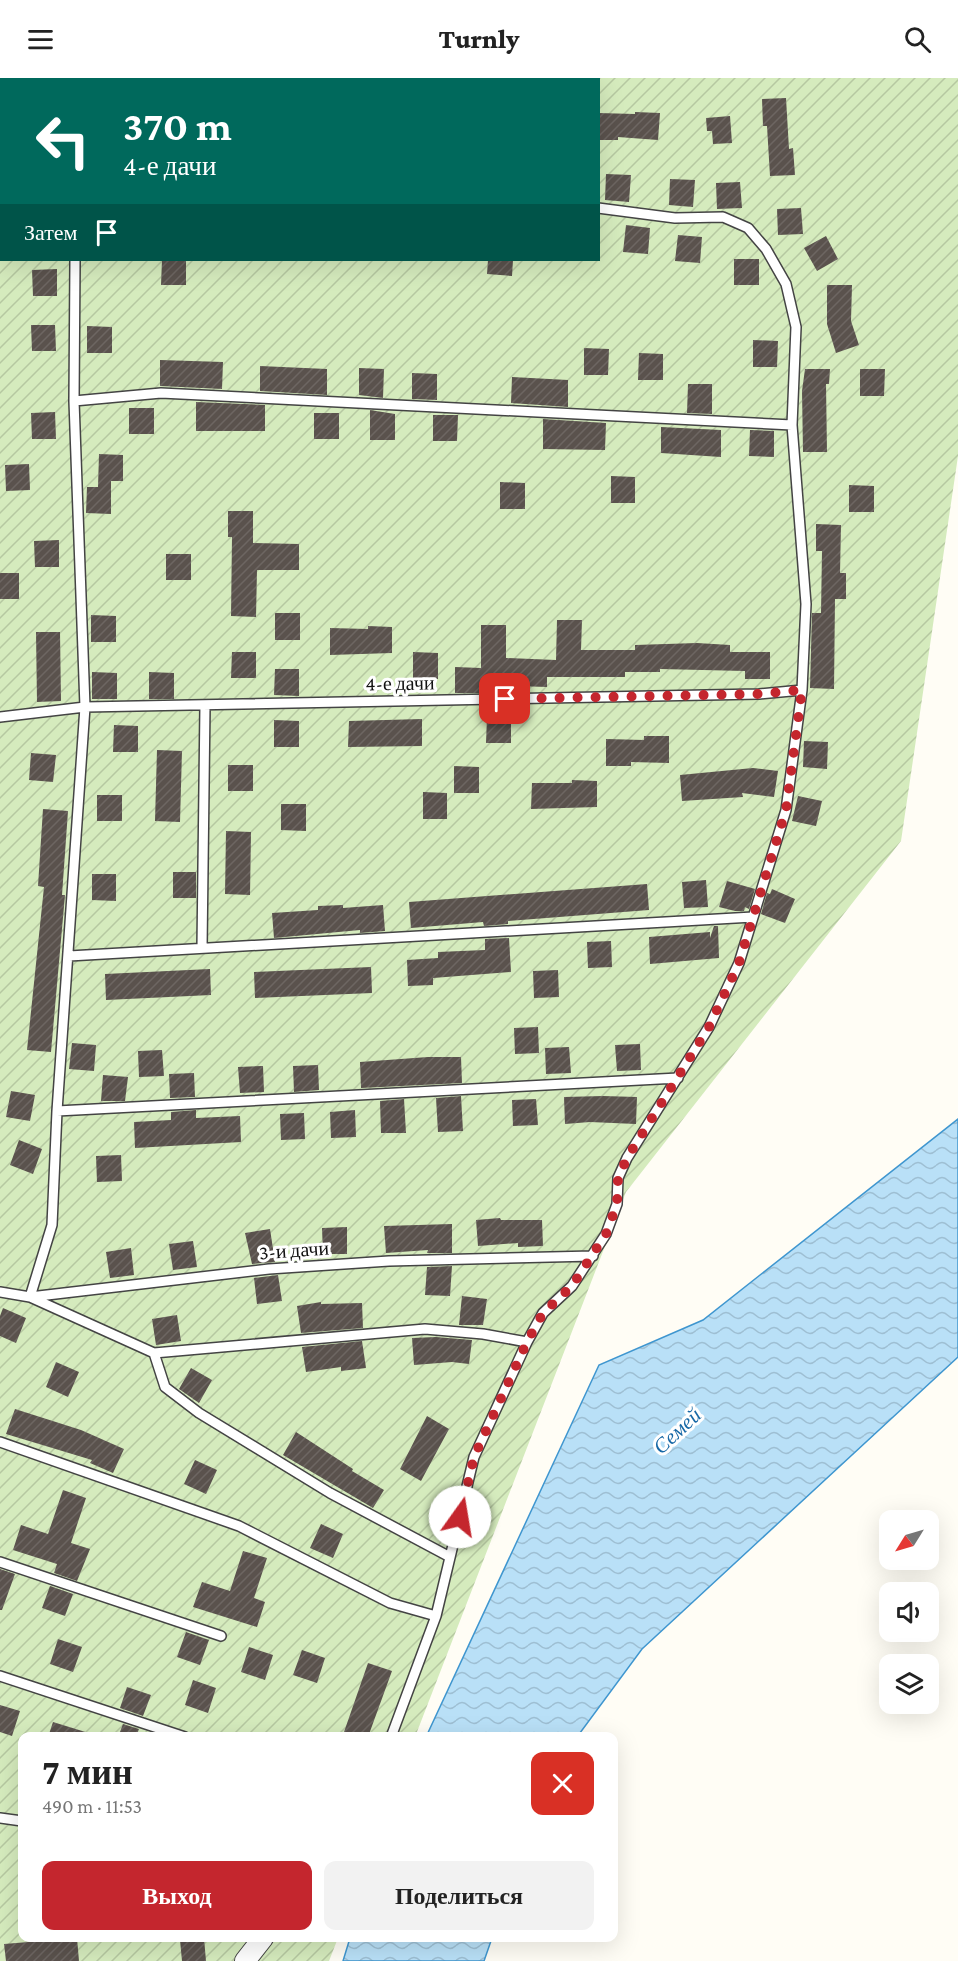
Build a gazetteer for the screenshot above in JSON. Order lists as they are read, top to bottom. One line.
{"streets":{"lane":["4-е дачи","3-и дачи"]},"water":["Семей"],"north":"bottom left","page":{"header":"Turnly","turn":["370 m","4-е дачи"],"then":"Затем","heading":["7 мин","490 m · 11:53"],"buttons":["Выход","Поделиться"]}}
